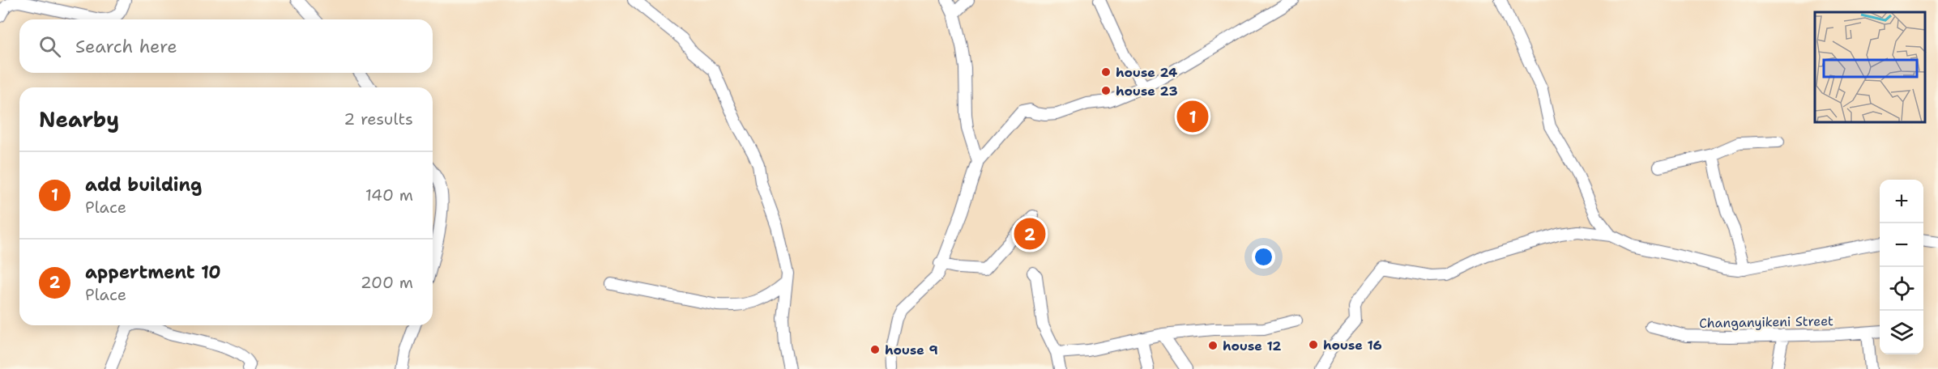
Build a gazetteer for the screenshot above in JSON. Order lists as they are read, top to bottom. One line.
{"streets":{"street":["Changanyikeni Street"]},"places":["house 24","house 23","house 16","house 12","house 9"],"page":{"search":"Search here","heading":["Nearby","2 results"],"pins":["1","2"],"list":[{"mark":"1","name":"add building","note":"Place","value":"140 m"},{"mark":"2","name":"appertment 10","note":"Place","value":"200 m"}],"map_buttons":["+","−"]}}
